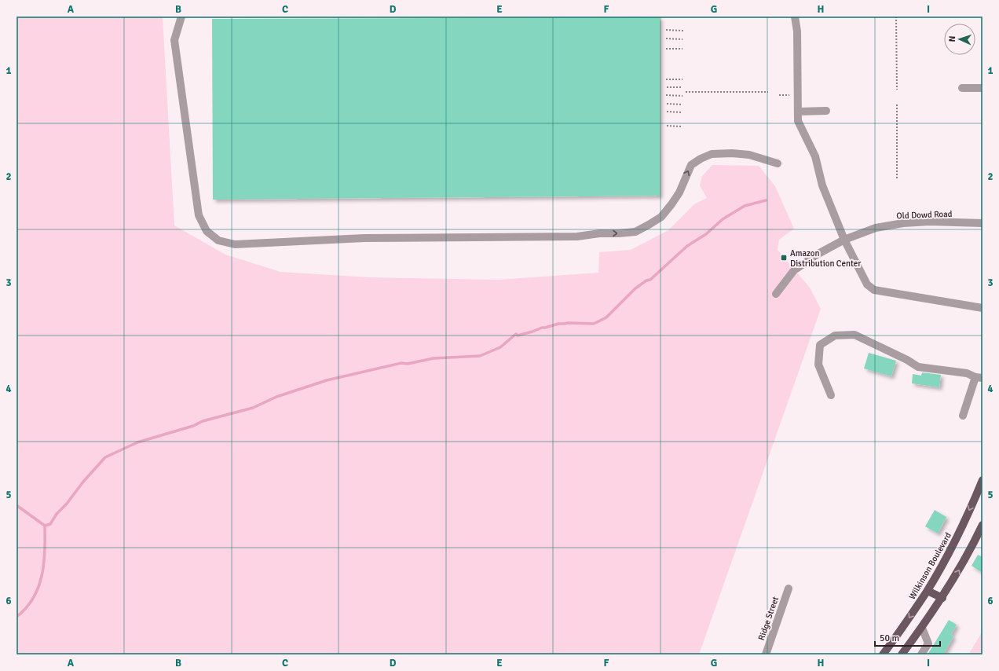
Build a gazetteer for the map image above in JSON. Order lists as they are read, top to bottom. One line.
{"streets":{"main road":["Wilkinson Boulevard"],"street":["Old Dowd Road","Ridge Street"]},"places":{"transit":["Amazon Distribution Center"]},"scale_bar":"50 m","north":"left","grid":{"columns":["A","B","C","D","E","F","G","H","I"],"rows":["1","2","3","4","5","6"]}}
